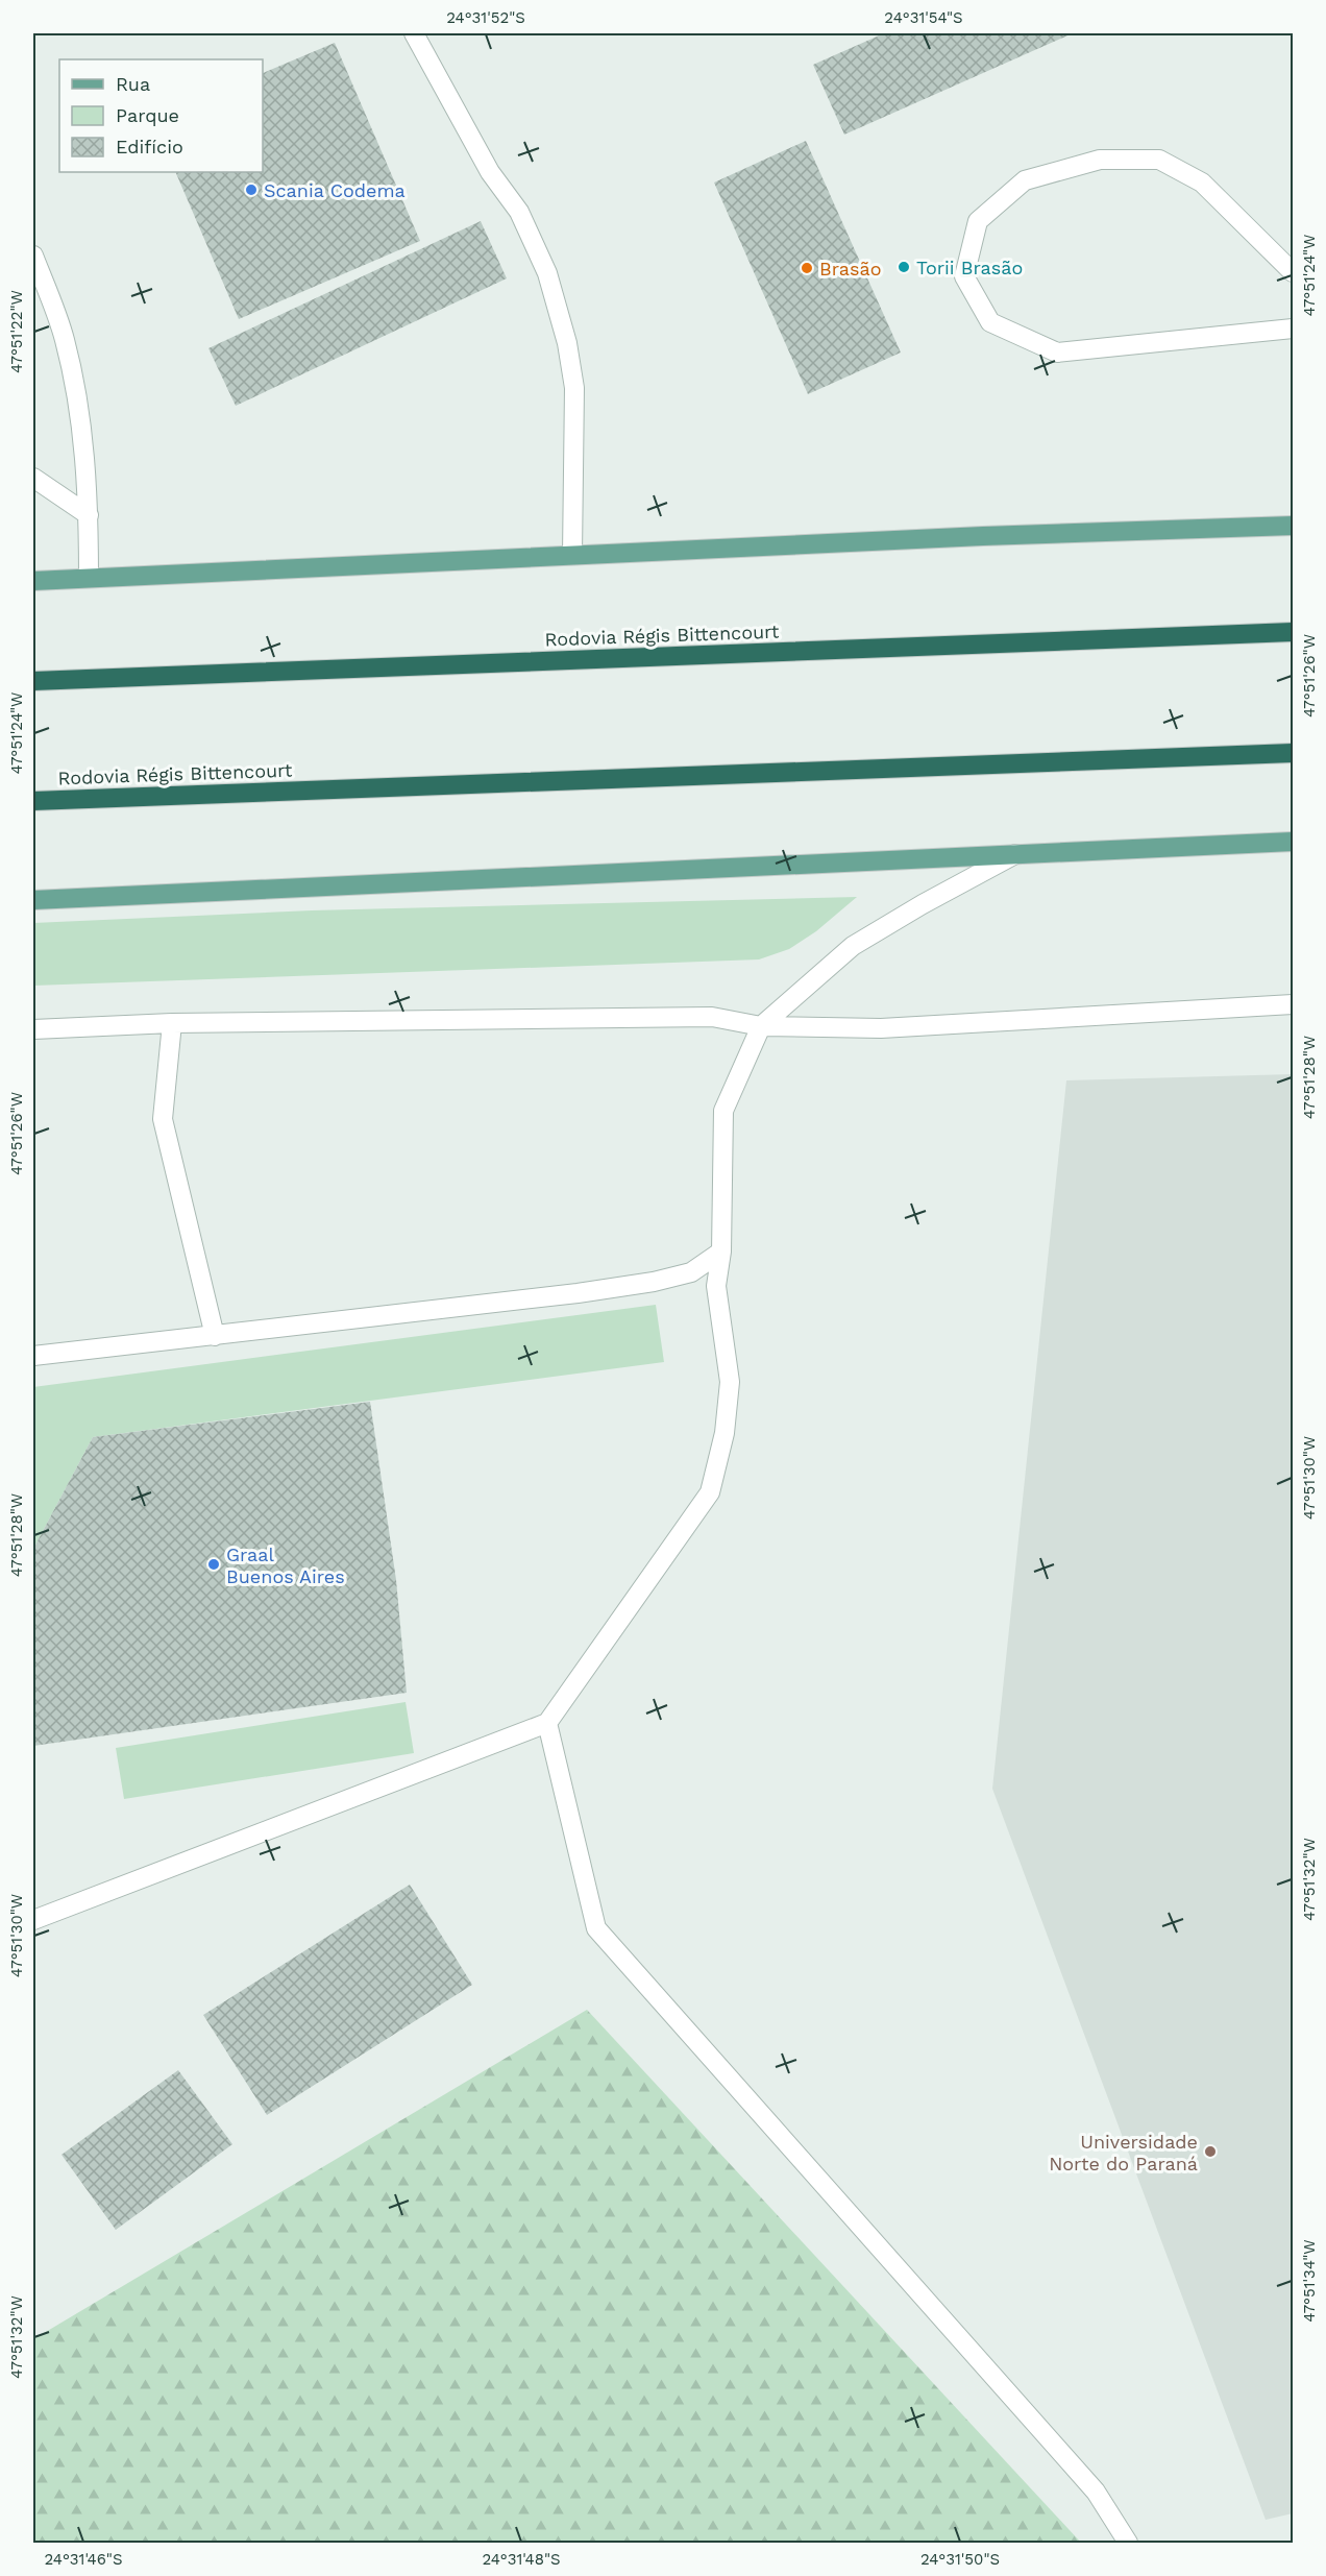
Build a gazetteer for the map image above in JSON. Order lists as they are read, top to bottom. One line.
{"streets":{"highway":["Rodovia Régis Bittencourt"]},"places":["Scania Codema","Torii Brasão","Brasão","Graal Buenos Aires","Universidade Norte do Paraná"],"legend":["Rua","Parque","Edifício"],"coordinates":["24°31'52\"S","24°31'54\"S","47°51'24\"W","47°51'22\"W","47°51'26\"W","47°51'28\"W","47°51'30\"W","47°51'32\"W","47°51'34\"W","24°31'46\"S","24°31'48\"S","24°31'50\"S"]}
